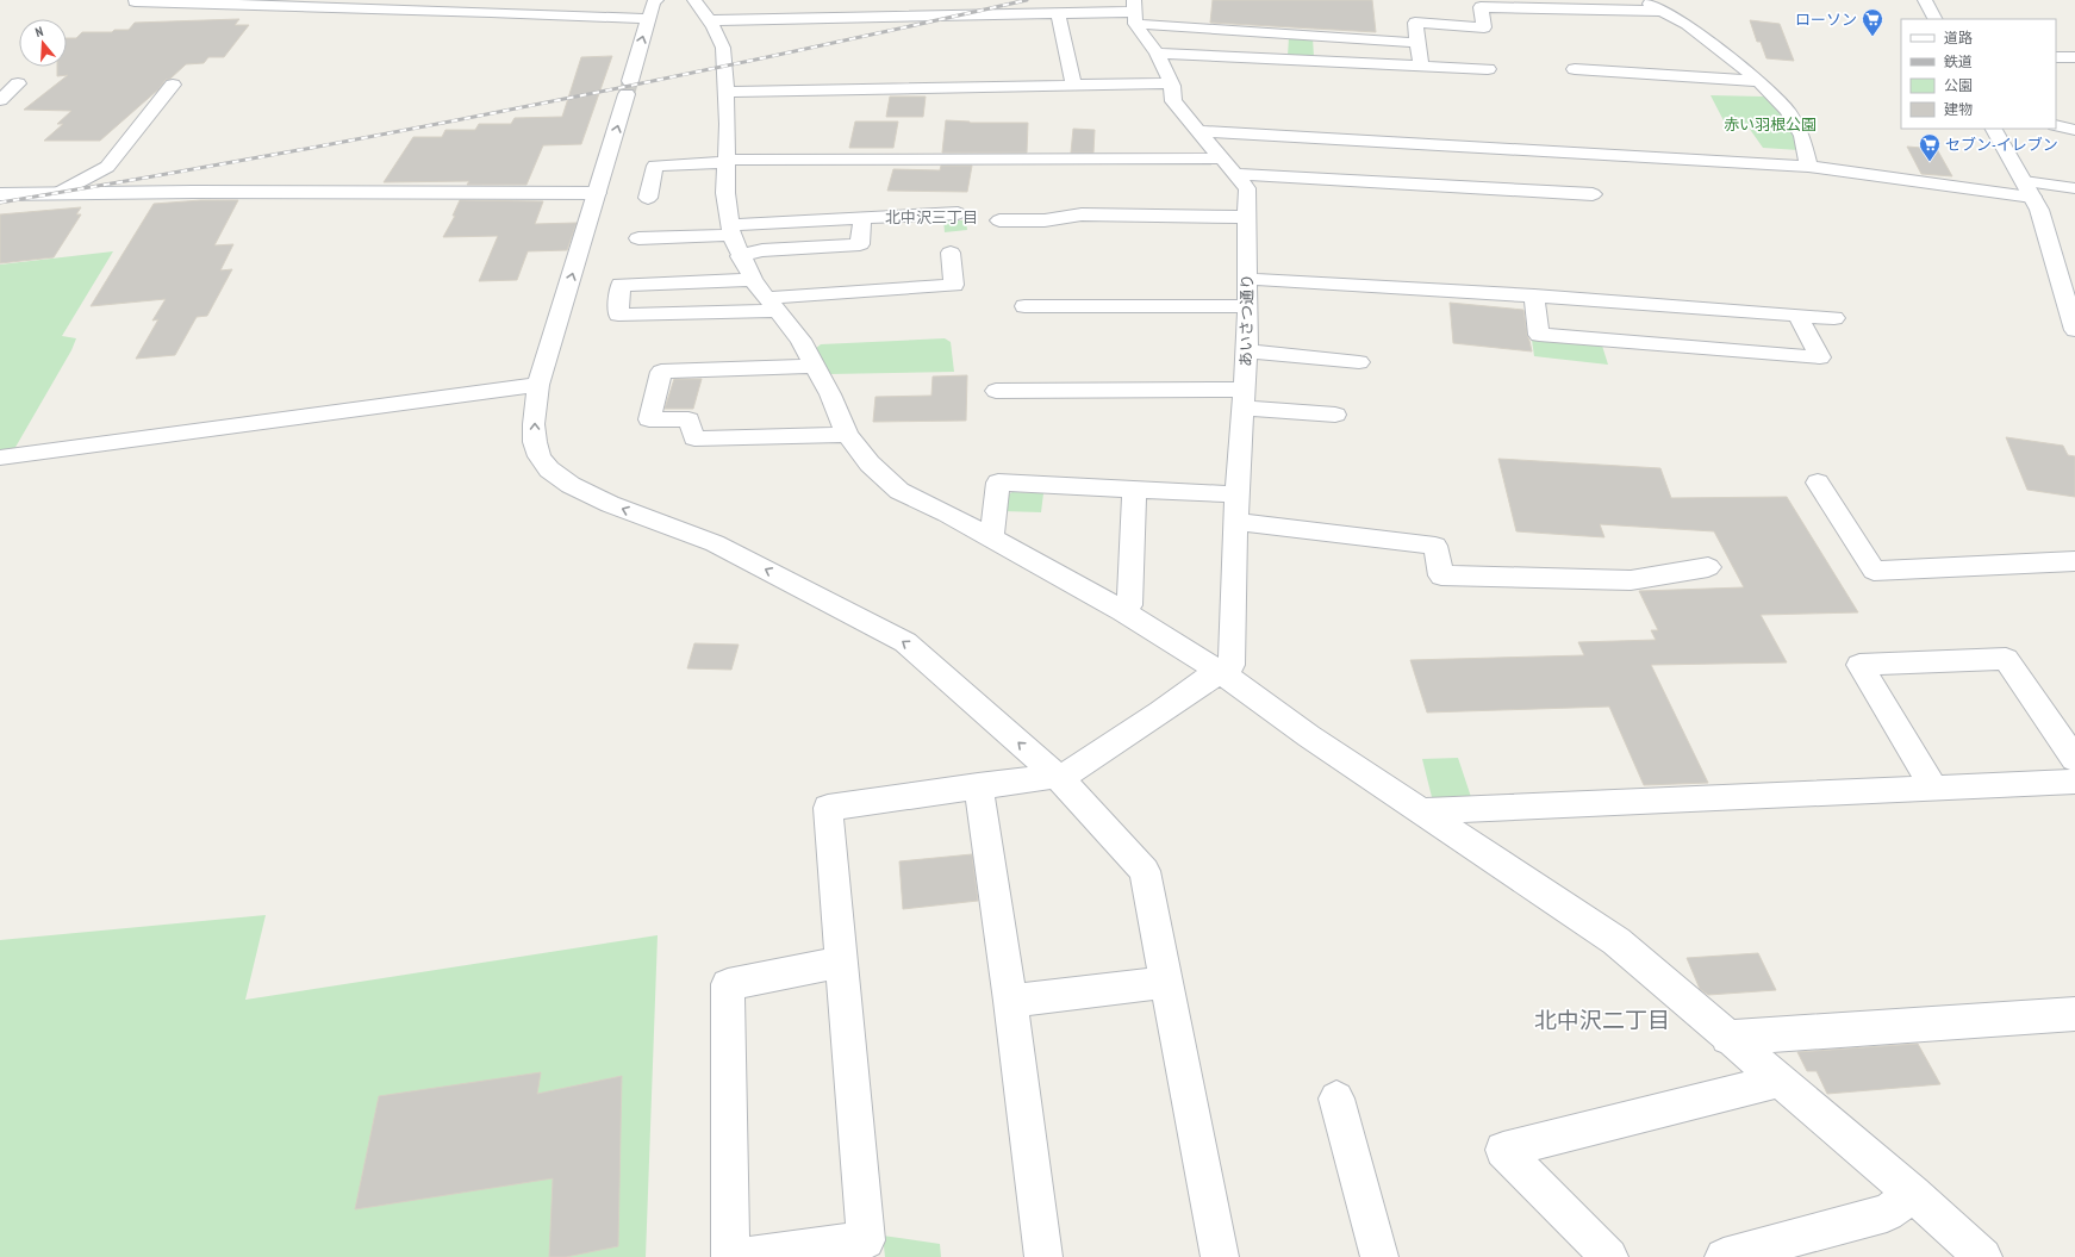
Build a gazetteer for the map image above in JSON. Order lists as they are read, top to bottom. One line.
{"streets":{"street":["あいさつ通り"]},"districts":["北中沢三丁目","北中沢二丁目"],"parks":["赤い羽根公園"],"places":{"supermarket":["ローソン","セブン-イレブン"]},"legend":["道路","鉄道","公園","建物"],"north":"top"}
